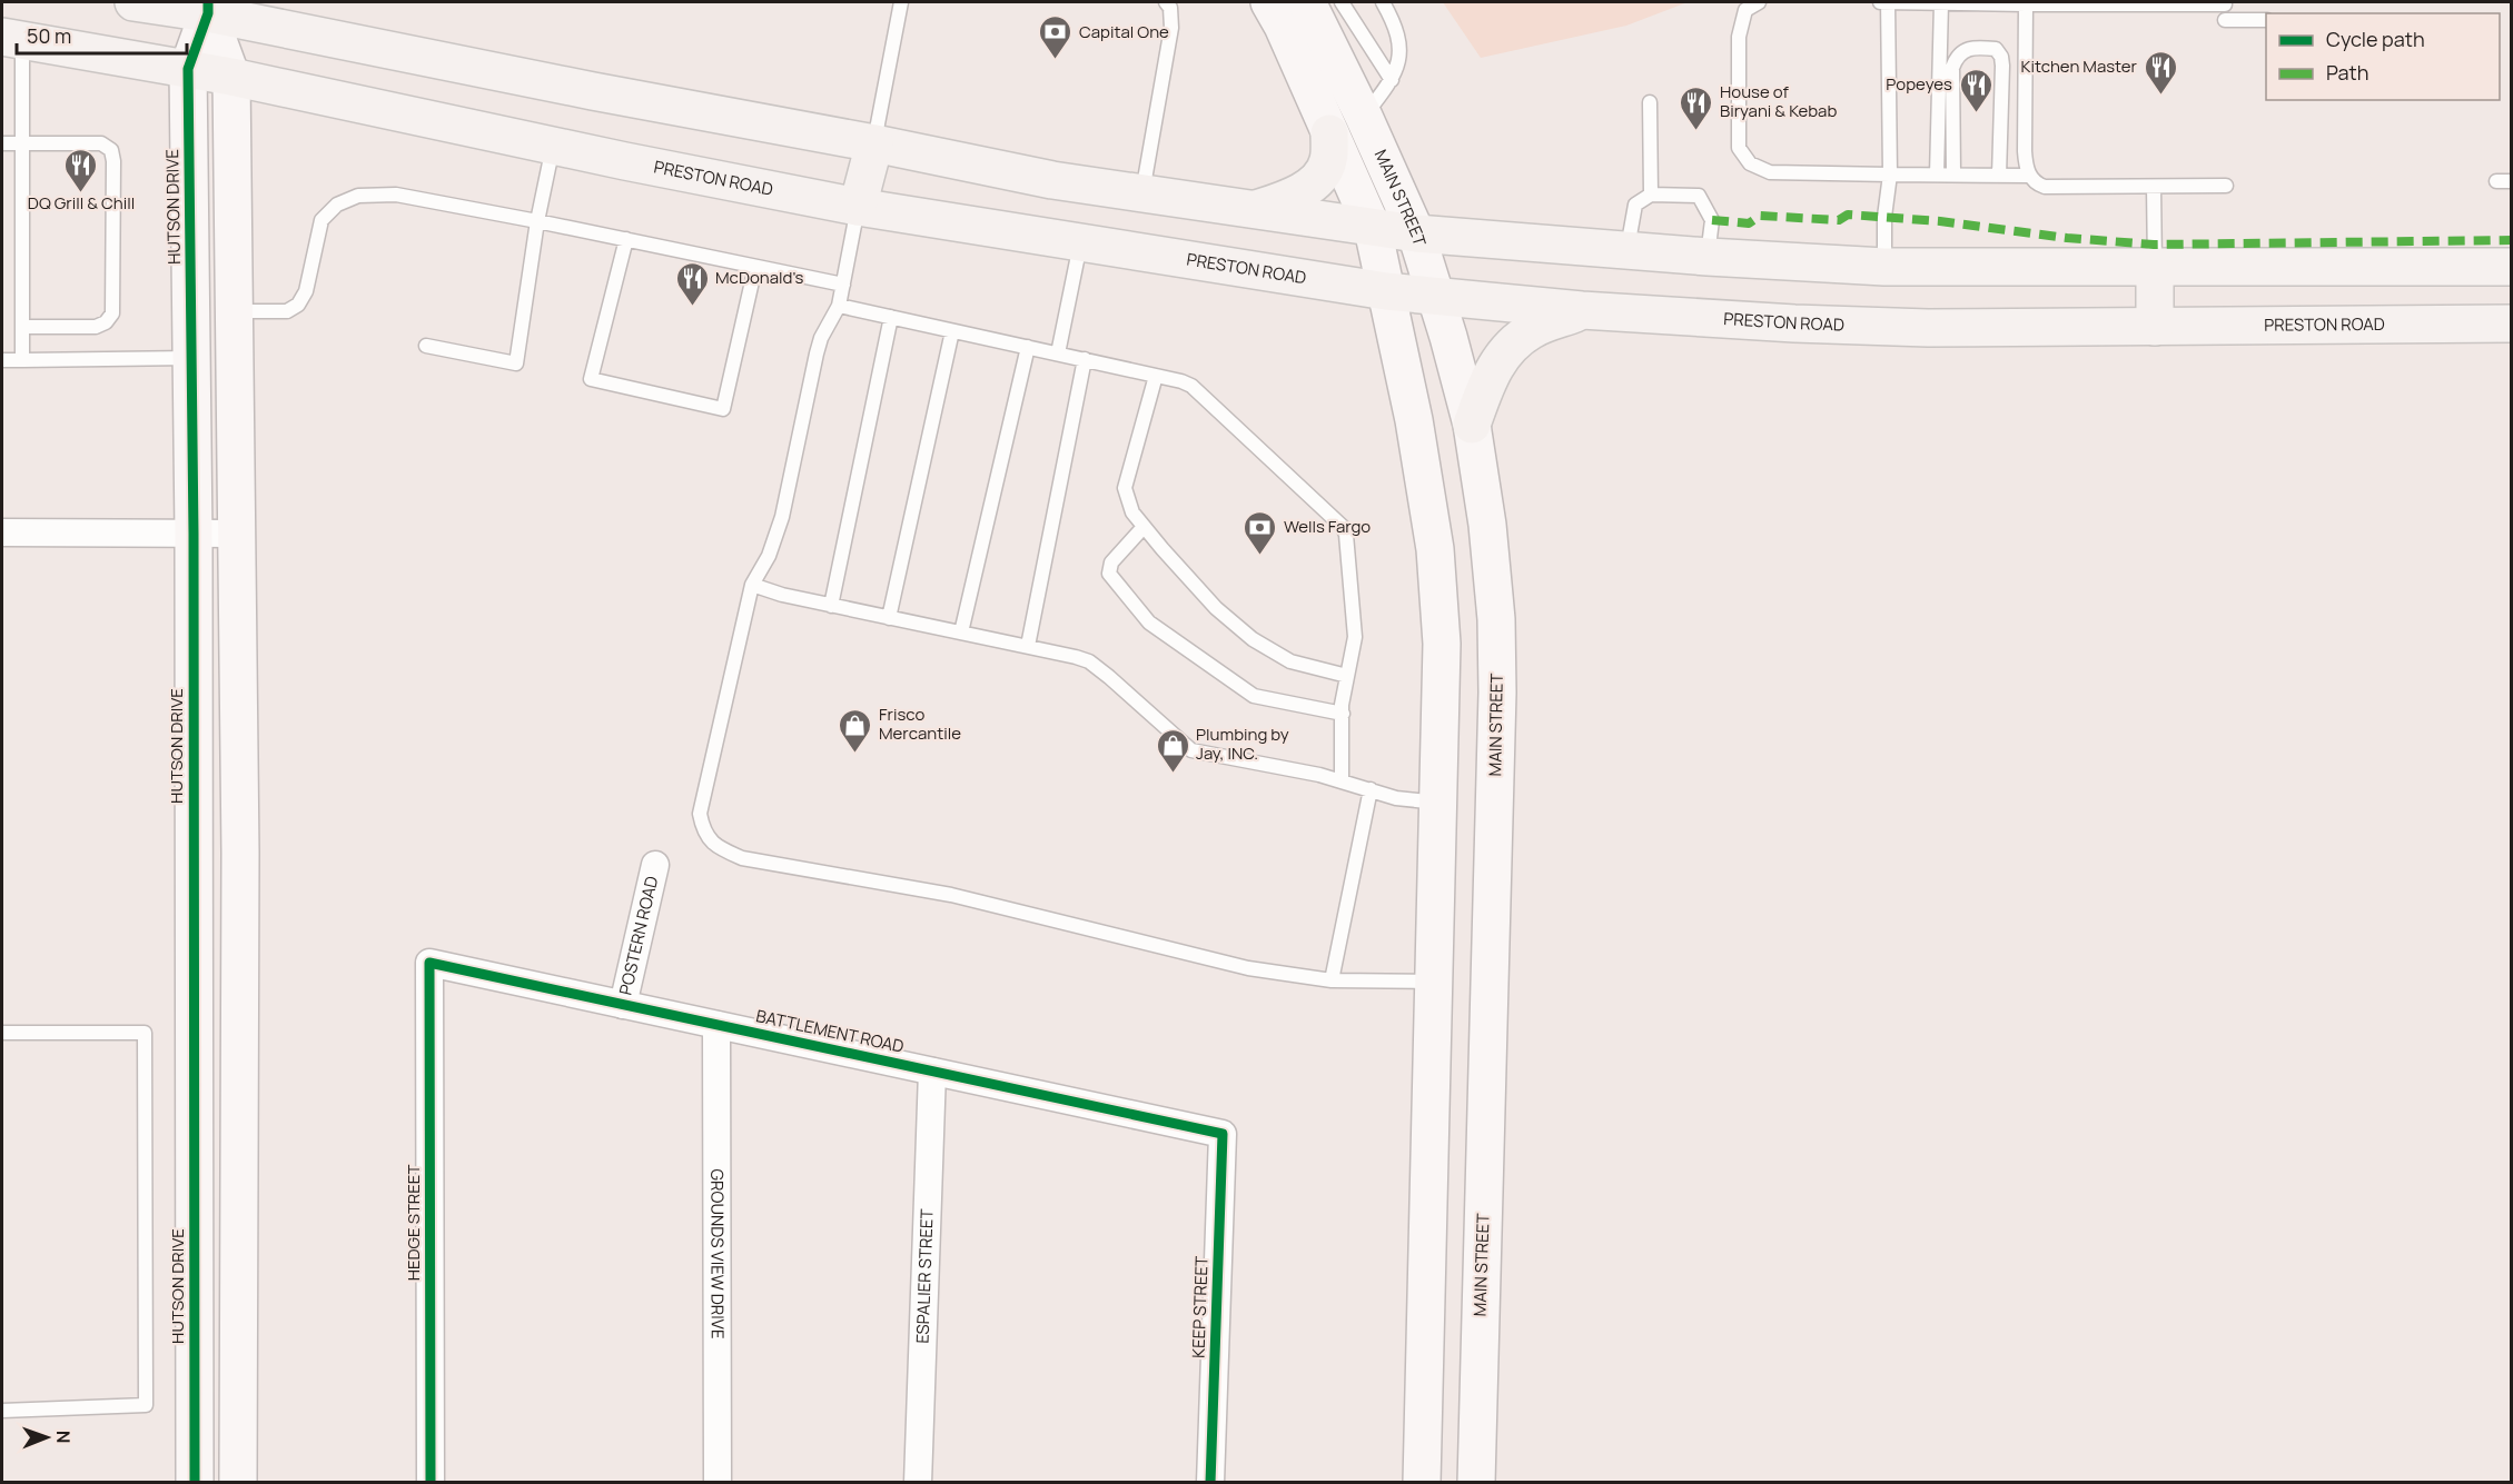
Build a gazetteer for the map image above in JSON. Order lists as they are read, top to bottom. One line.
{"streets":{"main road":["PRESTON ROAD","MAIN STREET","HUTSON DRIVE"],"street":["POSTERN ROAD","BATTLEMENT ROAD","HEDGE STREET","GROUNDS VIEW DRIVE","ESPALIER STREET","KEEP STREET"]},"crossings":[["PRESTON ROAD","MAIN STREET"],["PRESTON ROAD","HUTSON DRIVE"],["POSTERN ROAD","BATTLEMENT ROAD"],["BATTLEMENT ROAD","HEDGE STREET"],["BATTLEMENT ROAD","GROUNDS VIEW DRIVE"],["BATTLEMENT ROAD","ESPALIER STREET"],["BATTLEMENT ROAD","KEEP STREET"]],"places":{"bank":["Capital One","Wells Fargo"],"restaurant":["Kitchen Master","Popeyes","House of Biryani & Kebab","DQ Grill & Chill","McDonald's"],"shop":["Frisco Mercantile","Plumbing by Jay, INC."]},"legend":["Cycle path","Path"],"scale_bar":"50 m","north":"right"}
